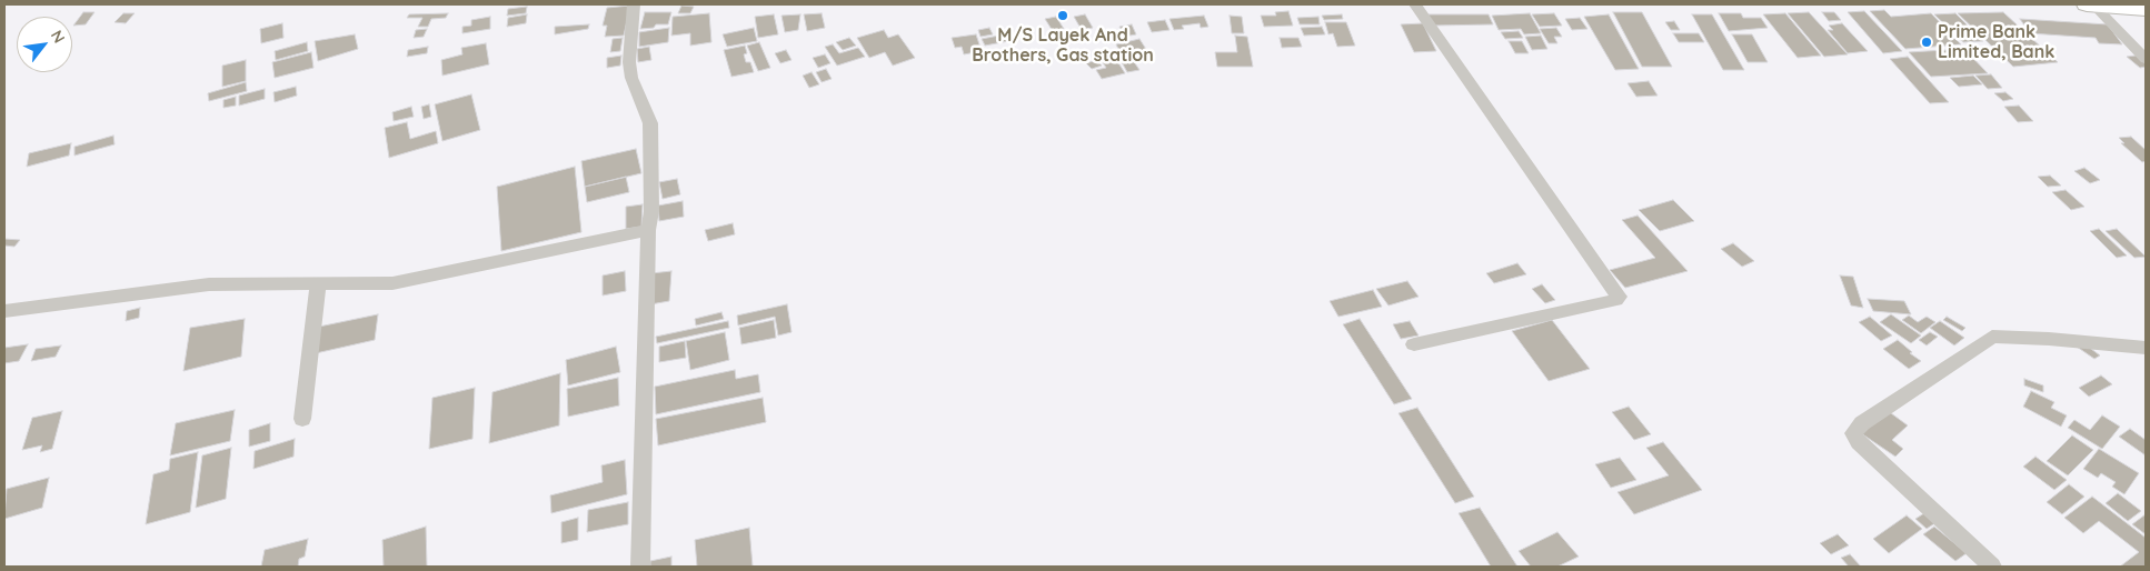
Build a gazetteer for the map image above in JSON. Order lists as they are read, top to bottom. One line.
{"places":["M/S Layek And Brothers, Gas station","Prime Bank Limited, Bank"],"north":"top right"}
